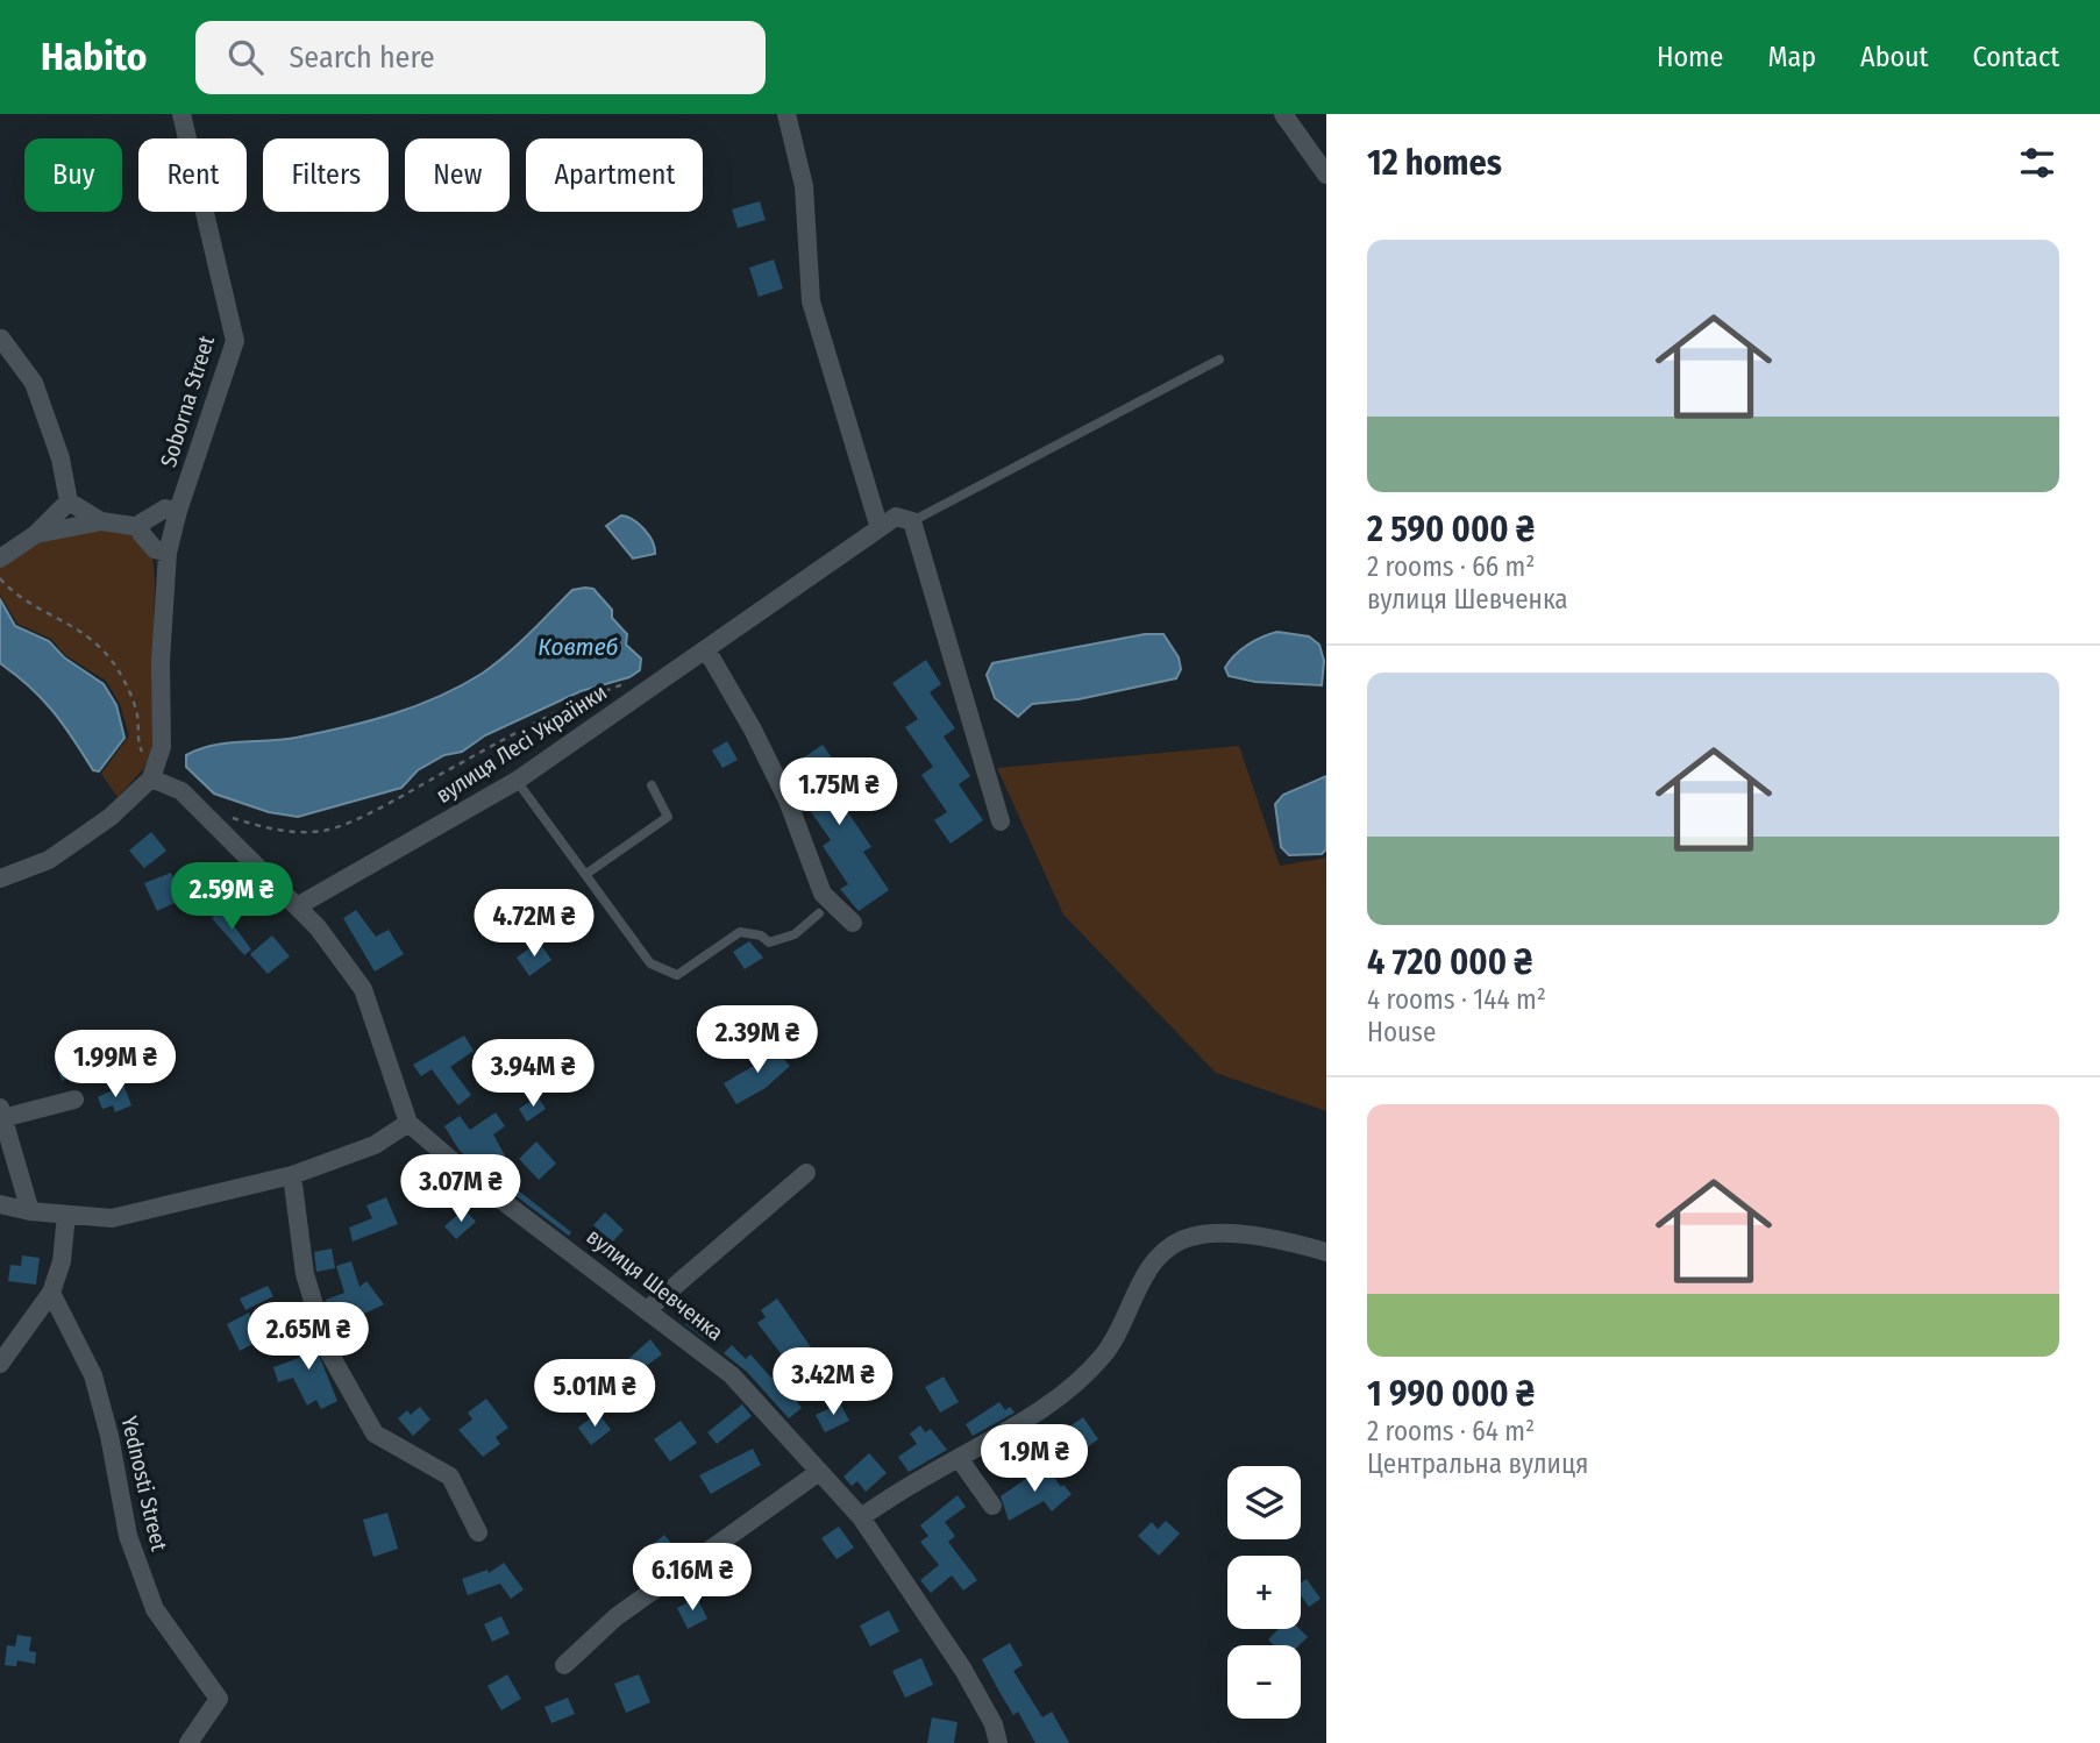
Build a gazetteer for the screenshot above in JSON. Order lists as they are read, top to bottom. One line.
{"streets":{"street":["Soborna Street","вулиця Лесі Українки","вулиця Шевченка","Yednosti Street"]},"water":["Ковтеб"],"page":{"header":"Habito","search":"Search here","nav":["Home","Map","About","Contact"],"heading":"12 homes","chip":["Buy","Rent","Filters","New","Apartment"],"list":[{"name":"2 590 000 ₴","note":"2 rooms · 66 m² · вулиця Шевченка"},{"name":"4 720 000 ₴","note":"4 rooms · 144 m² · House"},{"name":"1 990 000 ₴","note":"2 rooms · 64 m² · Центральна вулиця"}],"price":["1.75M ₴","2.59M ₴","4.72M ₴","2.39M ₴","1.99M ₴","3.94M ₴","3.07M ₴","2.65M ₴","3.42M ₴","5.01M ₴","1.9M ₴","6.16M ₴"],"map_buttons":["+","−"]}}
